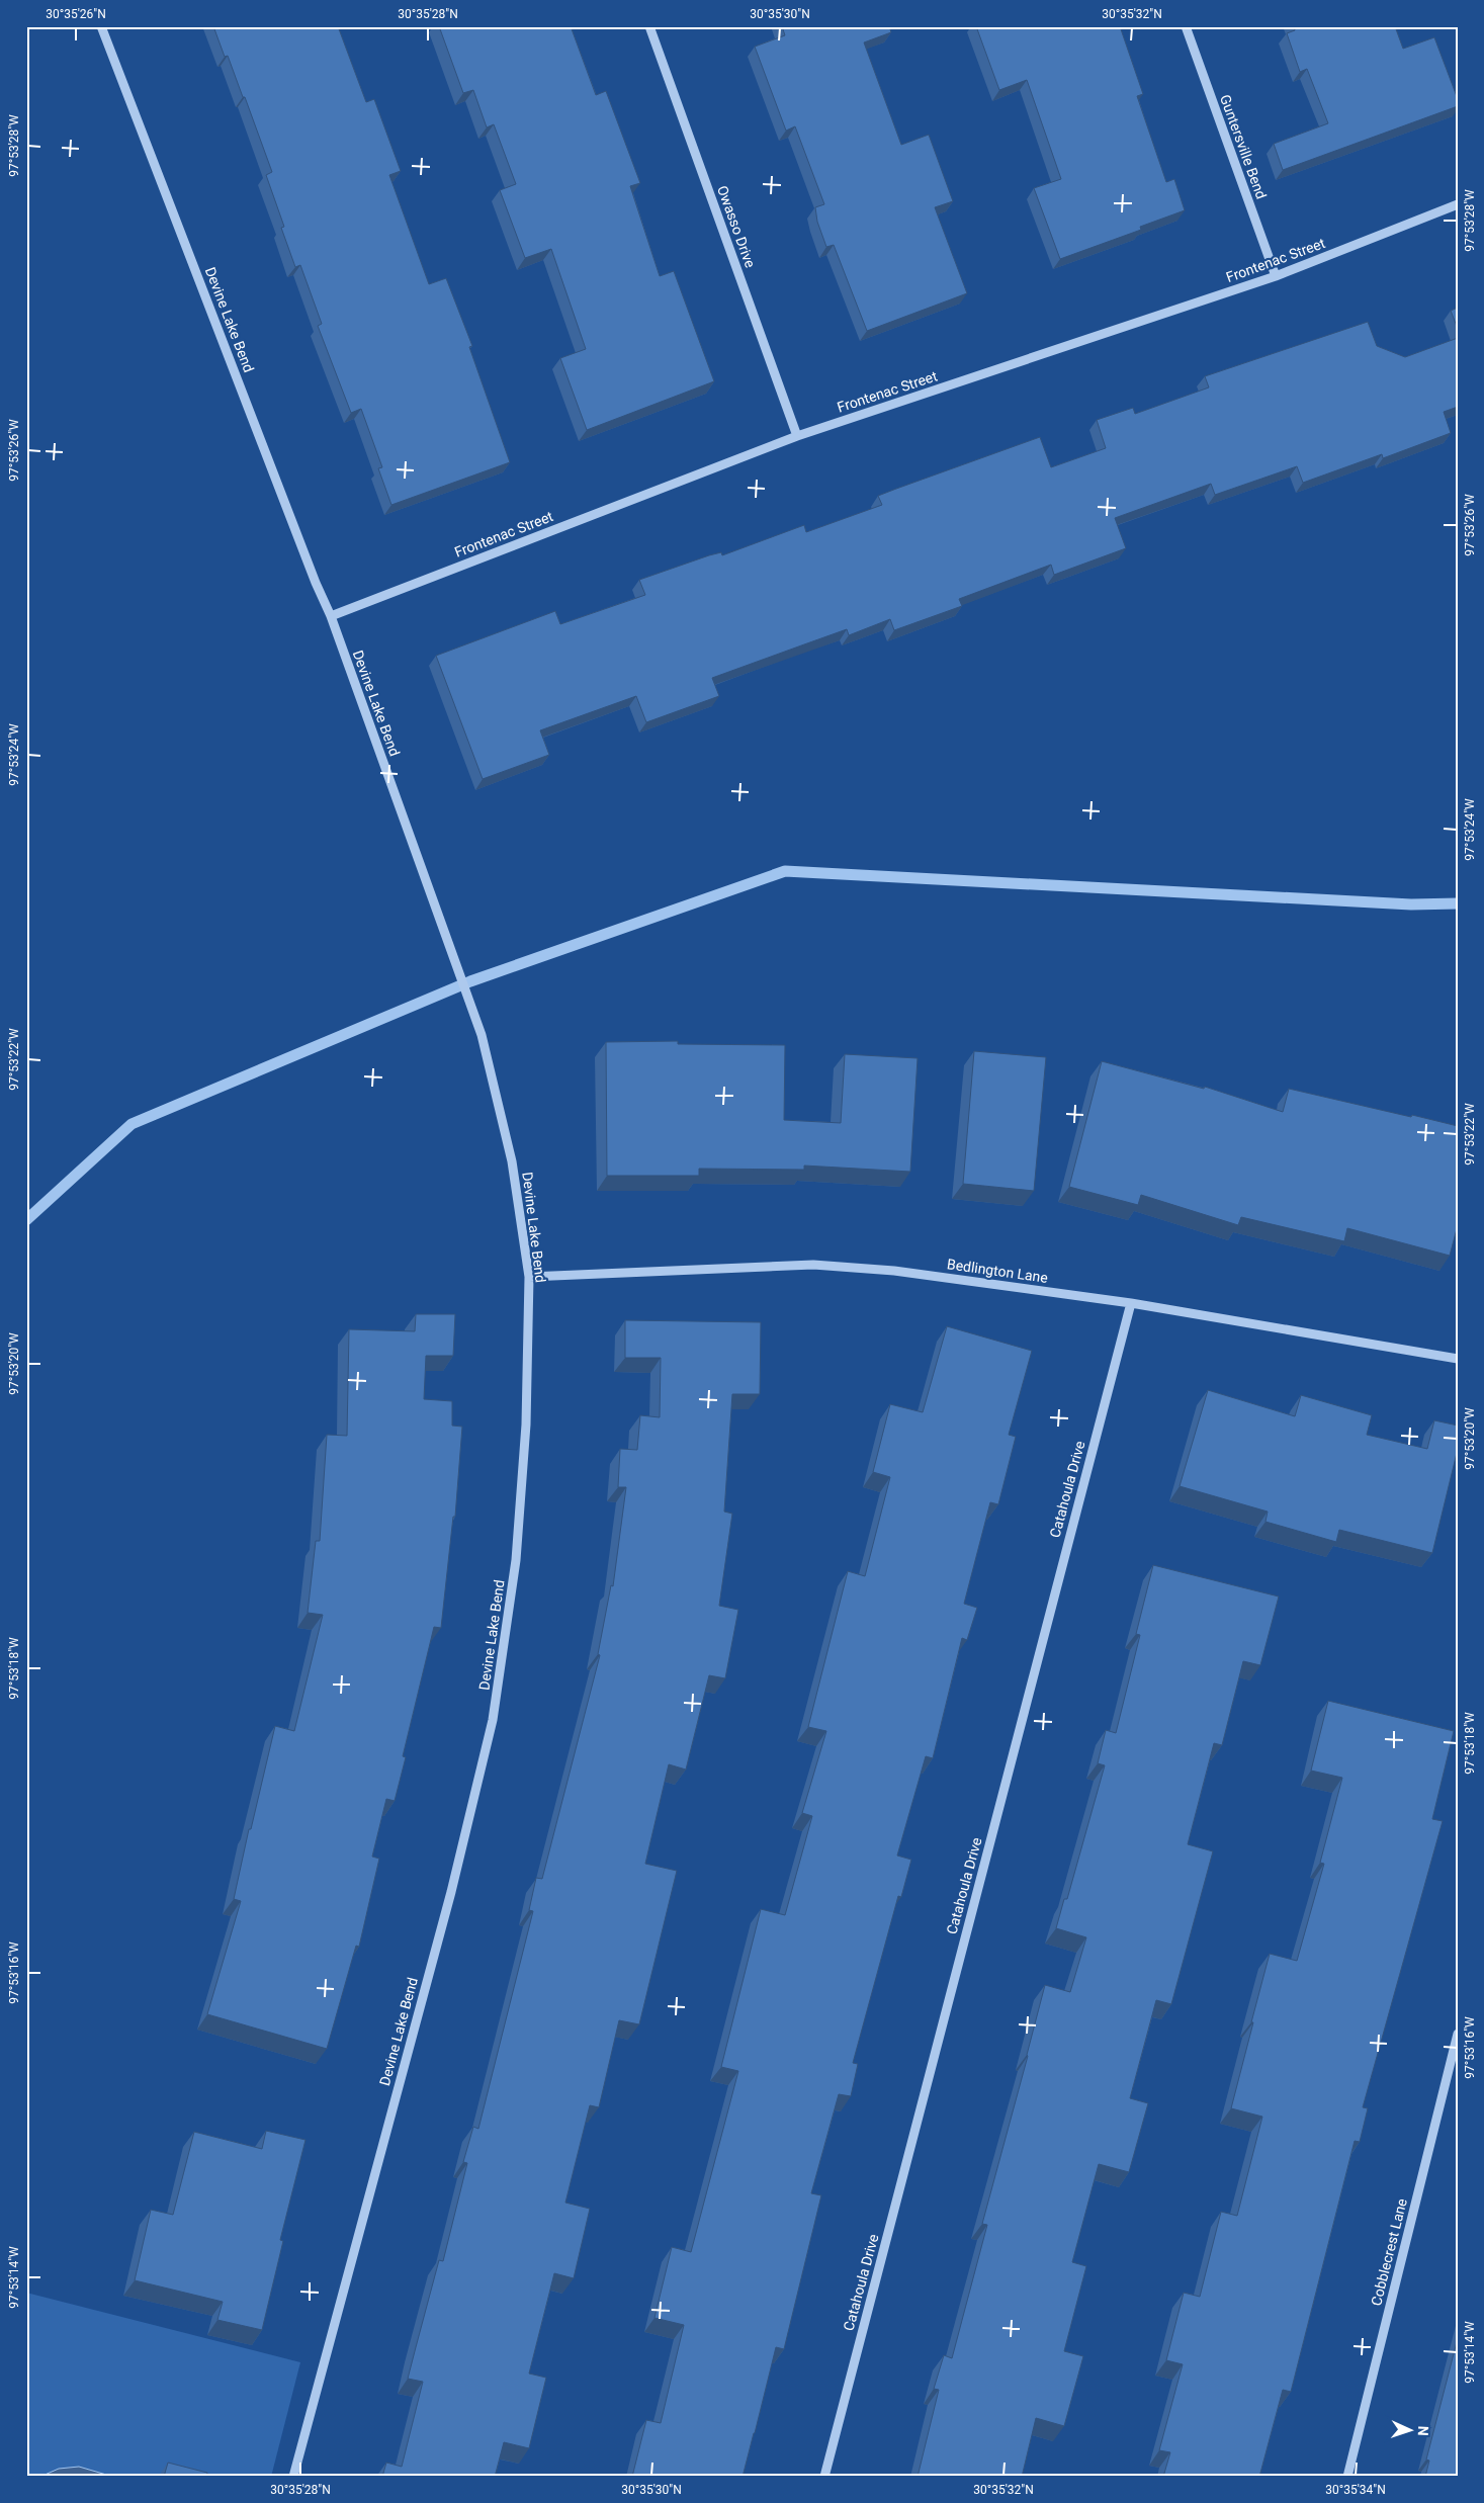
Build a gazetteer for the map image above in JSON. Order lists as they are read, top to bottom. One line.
{"streets":{"street":["Guntersville Bend","Owasso Drive","Frontenac Street","Devine Lake Bend","Bedlington Lane","Catahoula Drive","Cobblecrest Lane"]},"crossings":[["Guntersville Bend","Frontenac Street"],["Owasso Drive","Frontenac Street"],["Frontenac Street","Devine Lake Bend"],["Devine Lake Bend","Bedlington Lane"],["Bedlington Lane","Catahoula Drive"]],"north":"right","coordinates":["30°35'26\"N","30°35'28\"N","30°35'30\"N","30°35'32\"N","97°53'28\"W","97°53'26\"W","97°53'24\"W","97°53'22\"W","97°53'20\"W","97°53'18\"W","97°53'16\"W","97°53'14\"W","30°35'34\"N"]}
